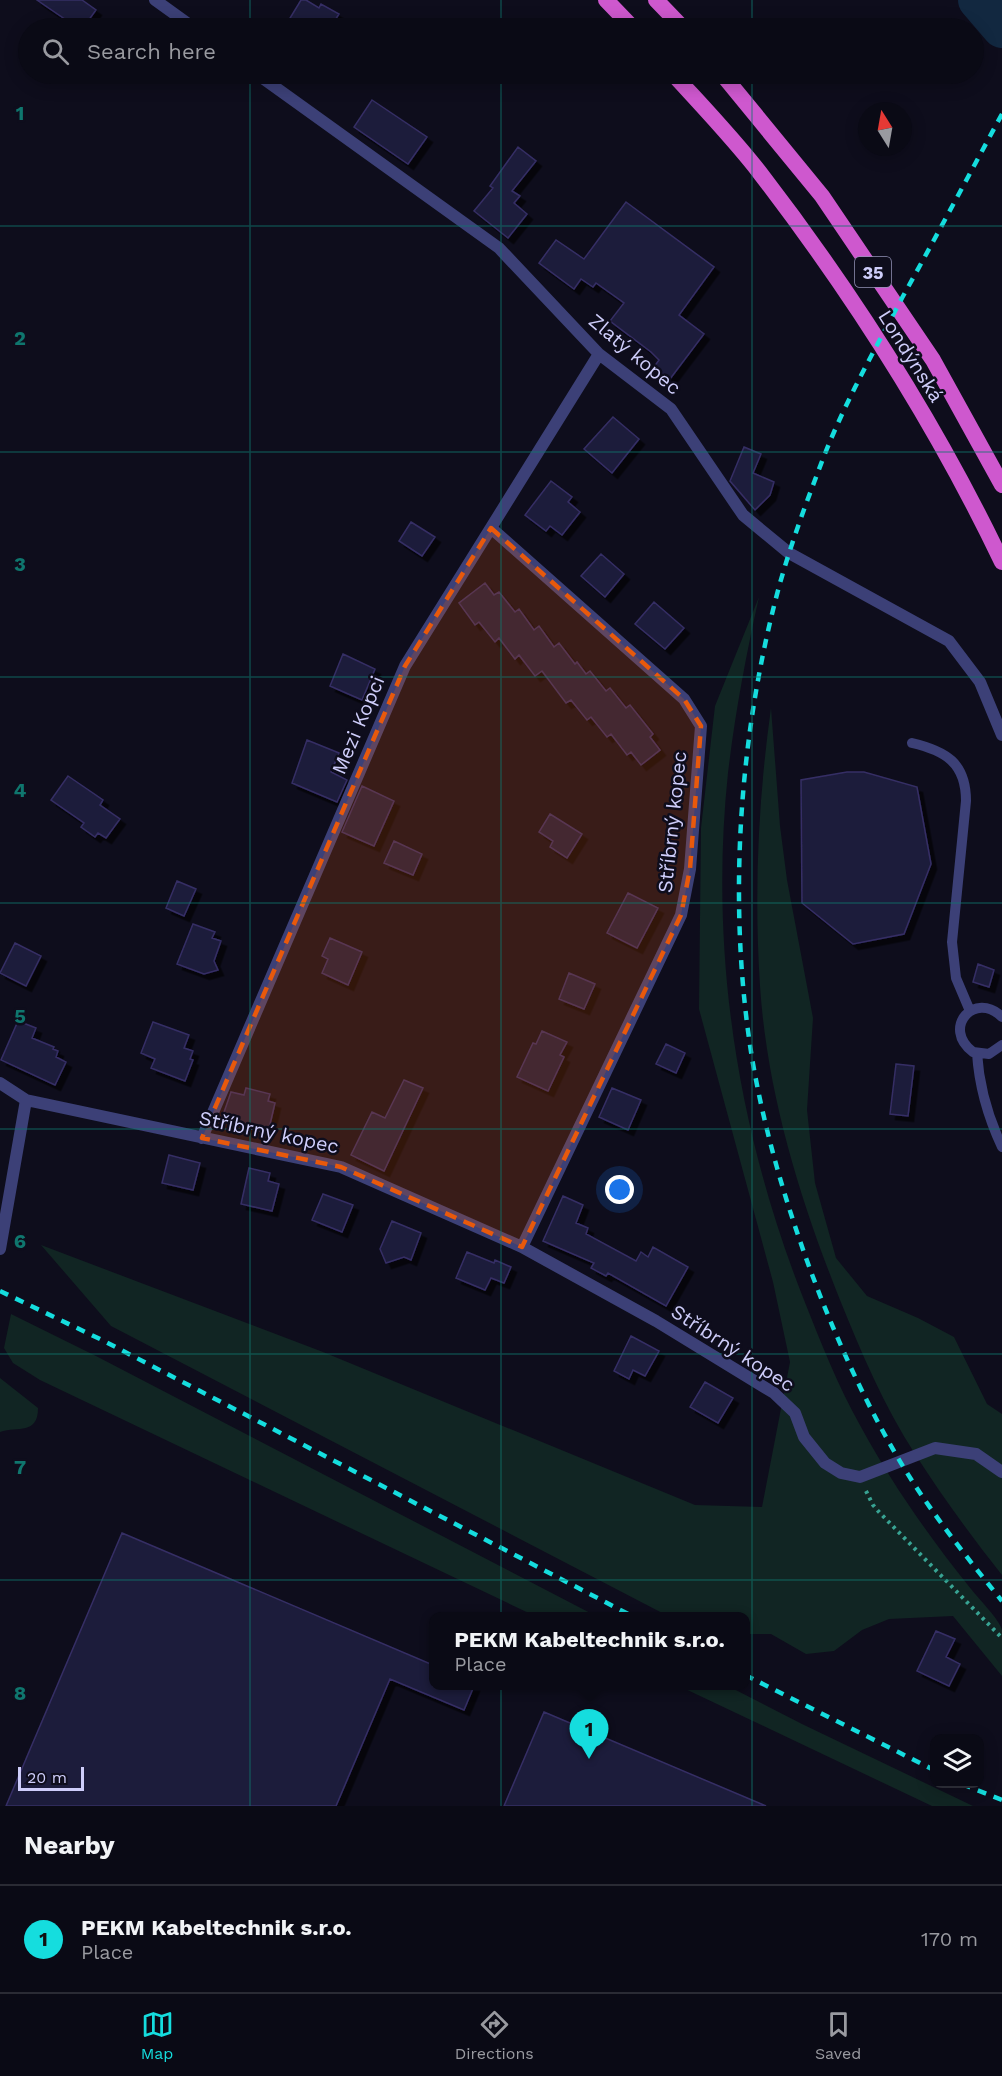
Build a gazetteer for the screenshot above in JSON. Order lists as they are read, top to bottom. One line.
{"streets":{"highway":["35","Londýnská"],"street":["Zlatý kopec","Mezi Kopci","Stříbrný kopec"]},"crossings":[["Zlatý kopec","Mezi Kopci"],["Mezi Kopci","Stříbrný kopec"]],"scale_bar":"20 m","north":"top","page":{"search":"Search here","popup":["PEKM Kabeltechnik s.r.o.","Place"],"pins":"1","scale":"20 m","heading":"Nearby","list":[{"mark":"1","name":"PEKM Kabeltechnik s.r.o.","note":"Place","value":"170 m"}],"nav":["Map","Directions","Saved"]},"grid":{"rows":["1","2","3","4","5","6","7","8"]}}
